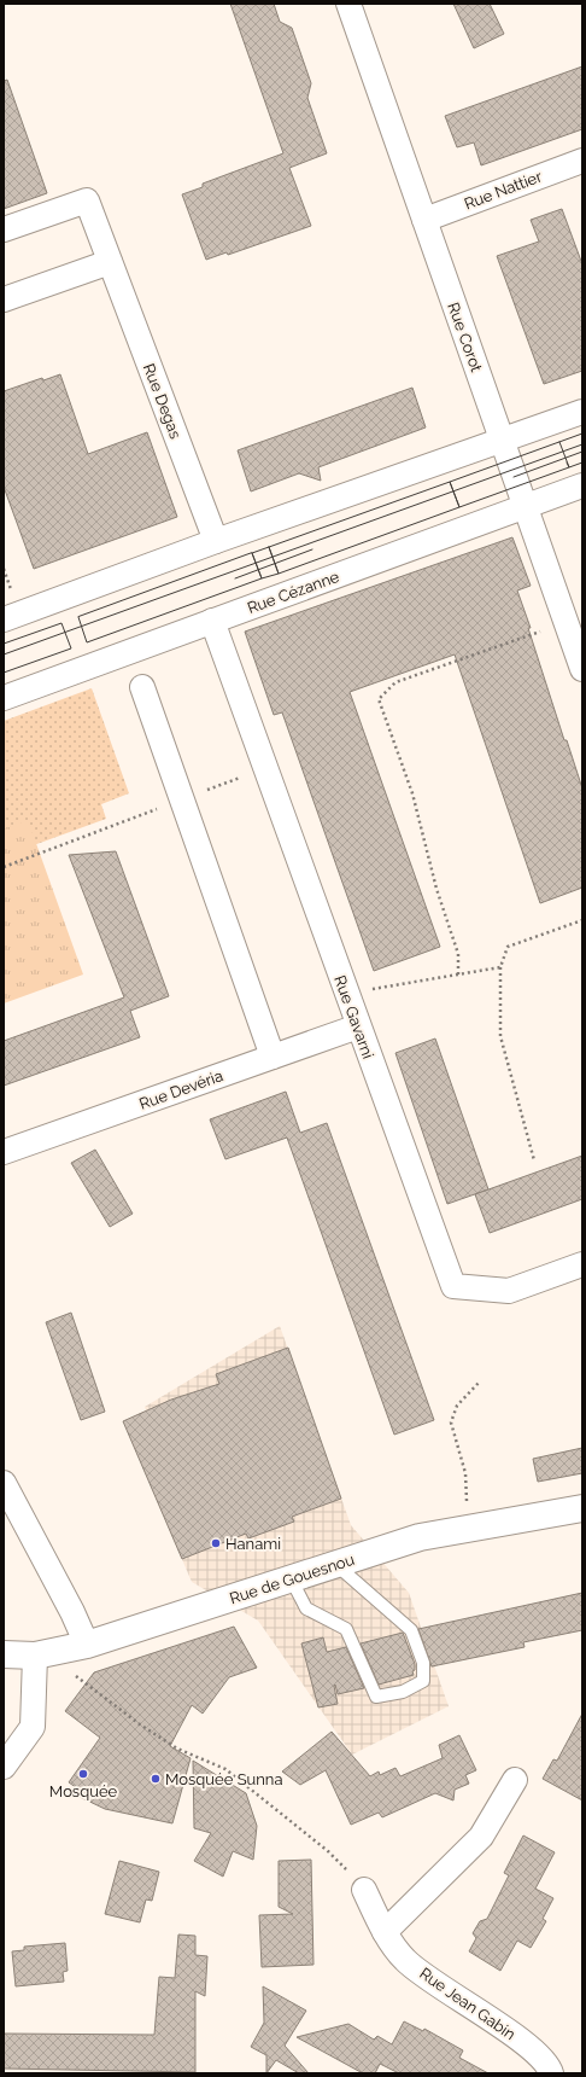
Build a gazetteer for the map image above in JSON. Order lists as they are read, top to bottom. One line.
{"streets":{"street":["Rue Nattier","Rue Corot","Rue Degas","Rue Cézanne","Rue Gavarni","Rue Devéria","Rue de Gouesnou","Rue Jean Gabin"]},"crossings":[["Rue Nattier","Rue Corot"],["Rue Corot","Rue Cézanne"],["Rue Cézanne","Rue Gavarni"],["Rue Gavarni","Rue Devéria"]],"places":["Hanami","Mosquée","Mosquée Sunna"]}
